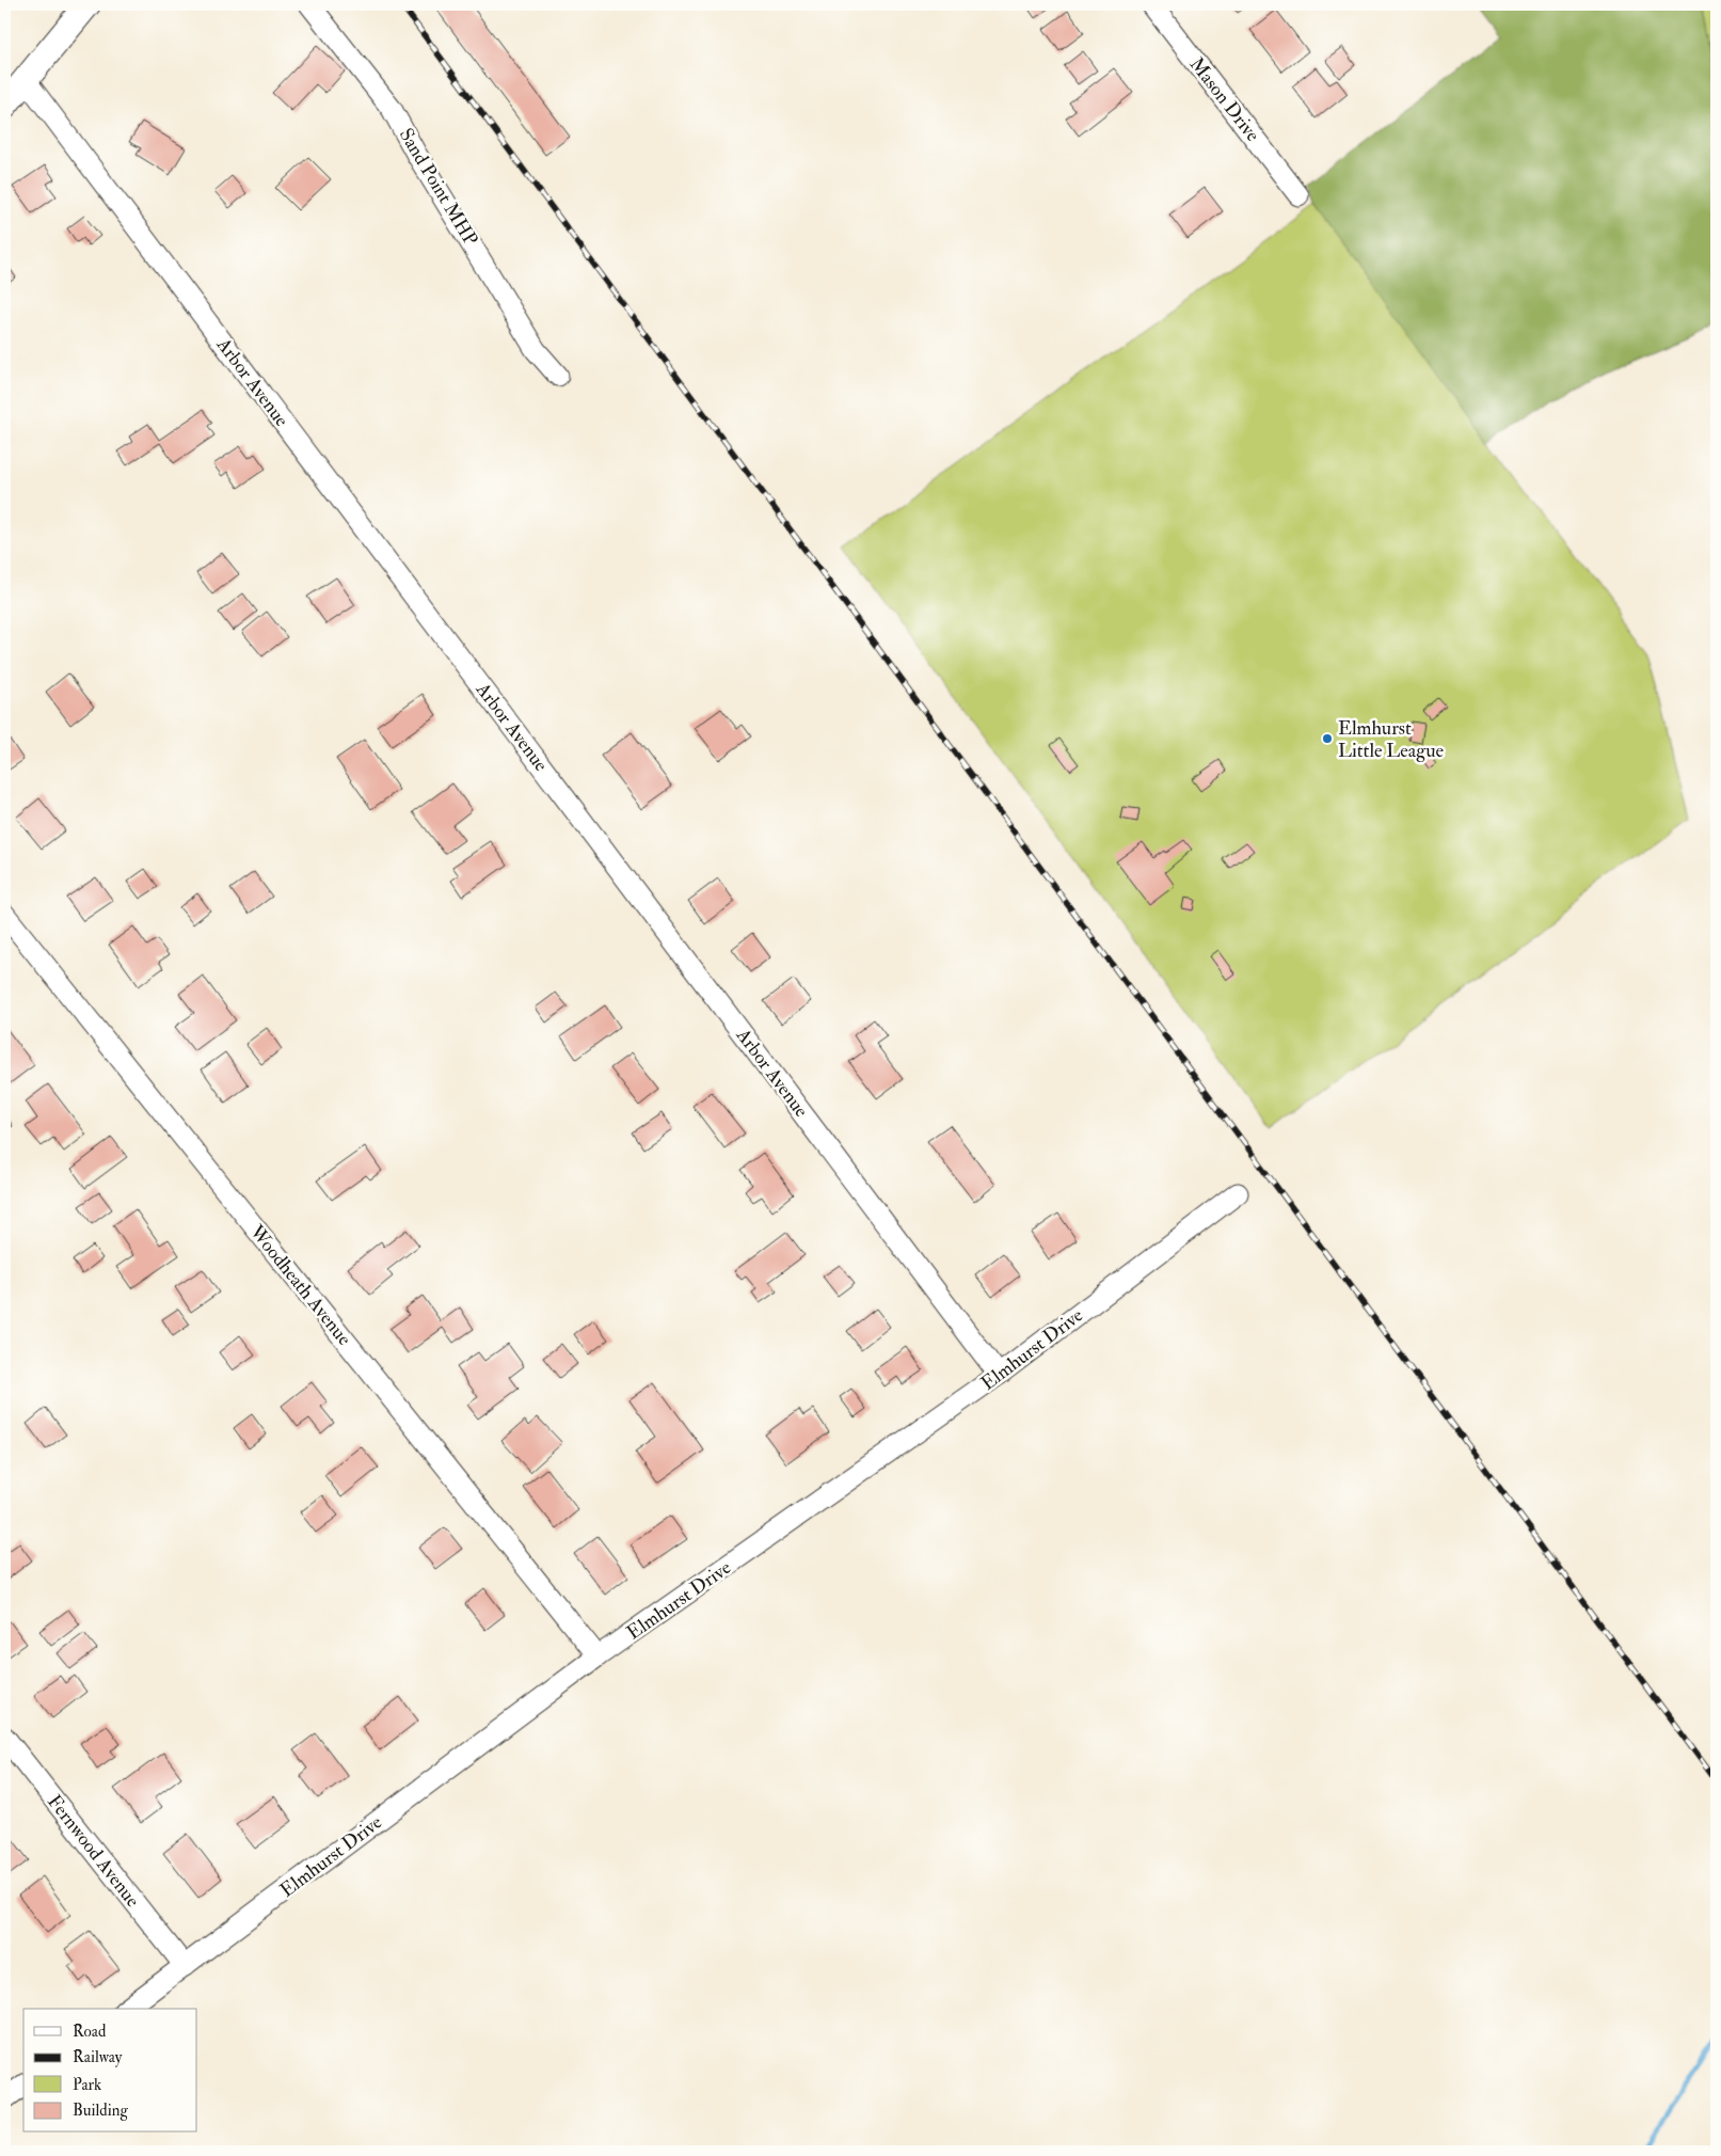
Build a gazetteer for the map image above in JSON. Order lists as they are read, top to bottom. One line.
{"streets":{"street":["Mason Drive","Sand Point MHP","Arbor Avenue","Woodheath Avenue","Elmhurst Drive","Fernwood Avenue"]},"crossings":[["Arbor Avenue","Elmhurst Drive"],["Woodheath Avenue","Elmhurst Drive"],["Elmhurst Drive","Fernwood Avenue"]],"places":["Elmhurst Little League"],"legend":["Road","Railway","Park","Building"]}
